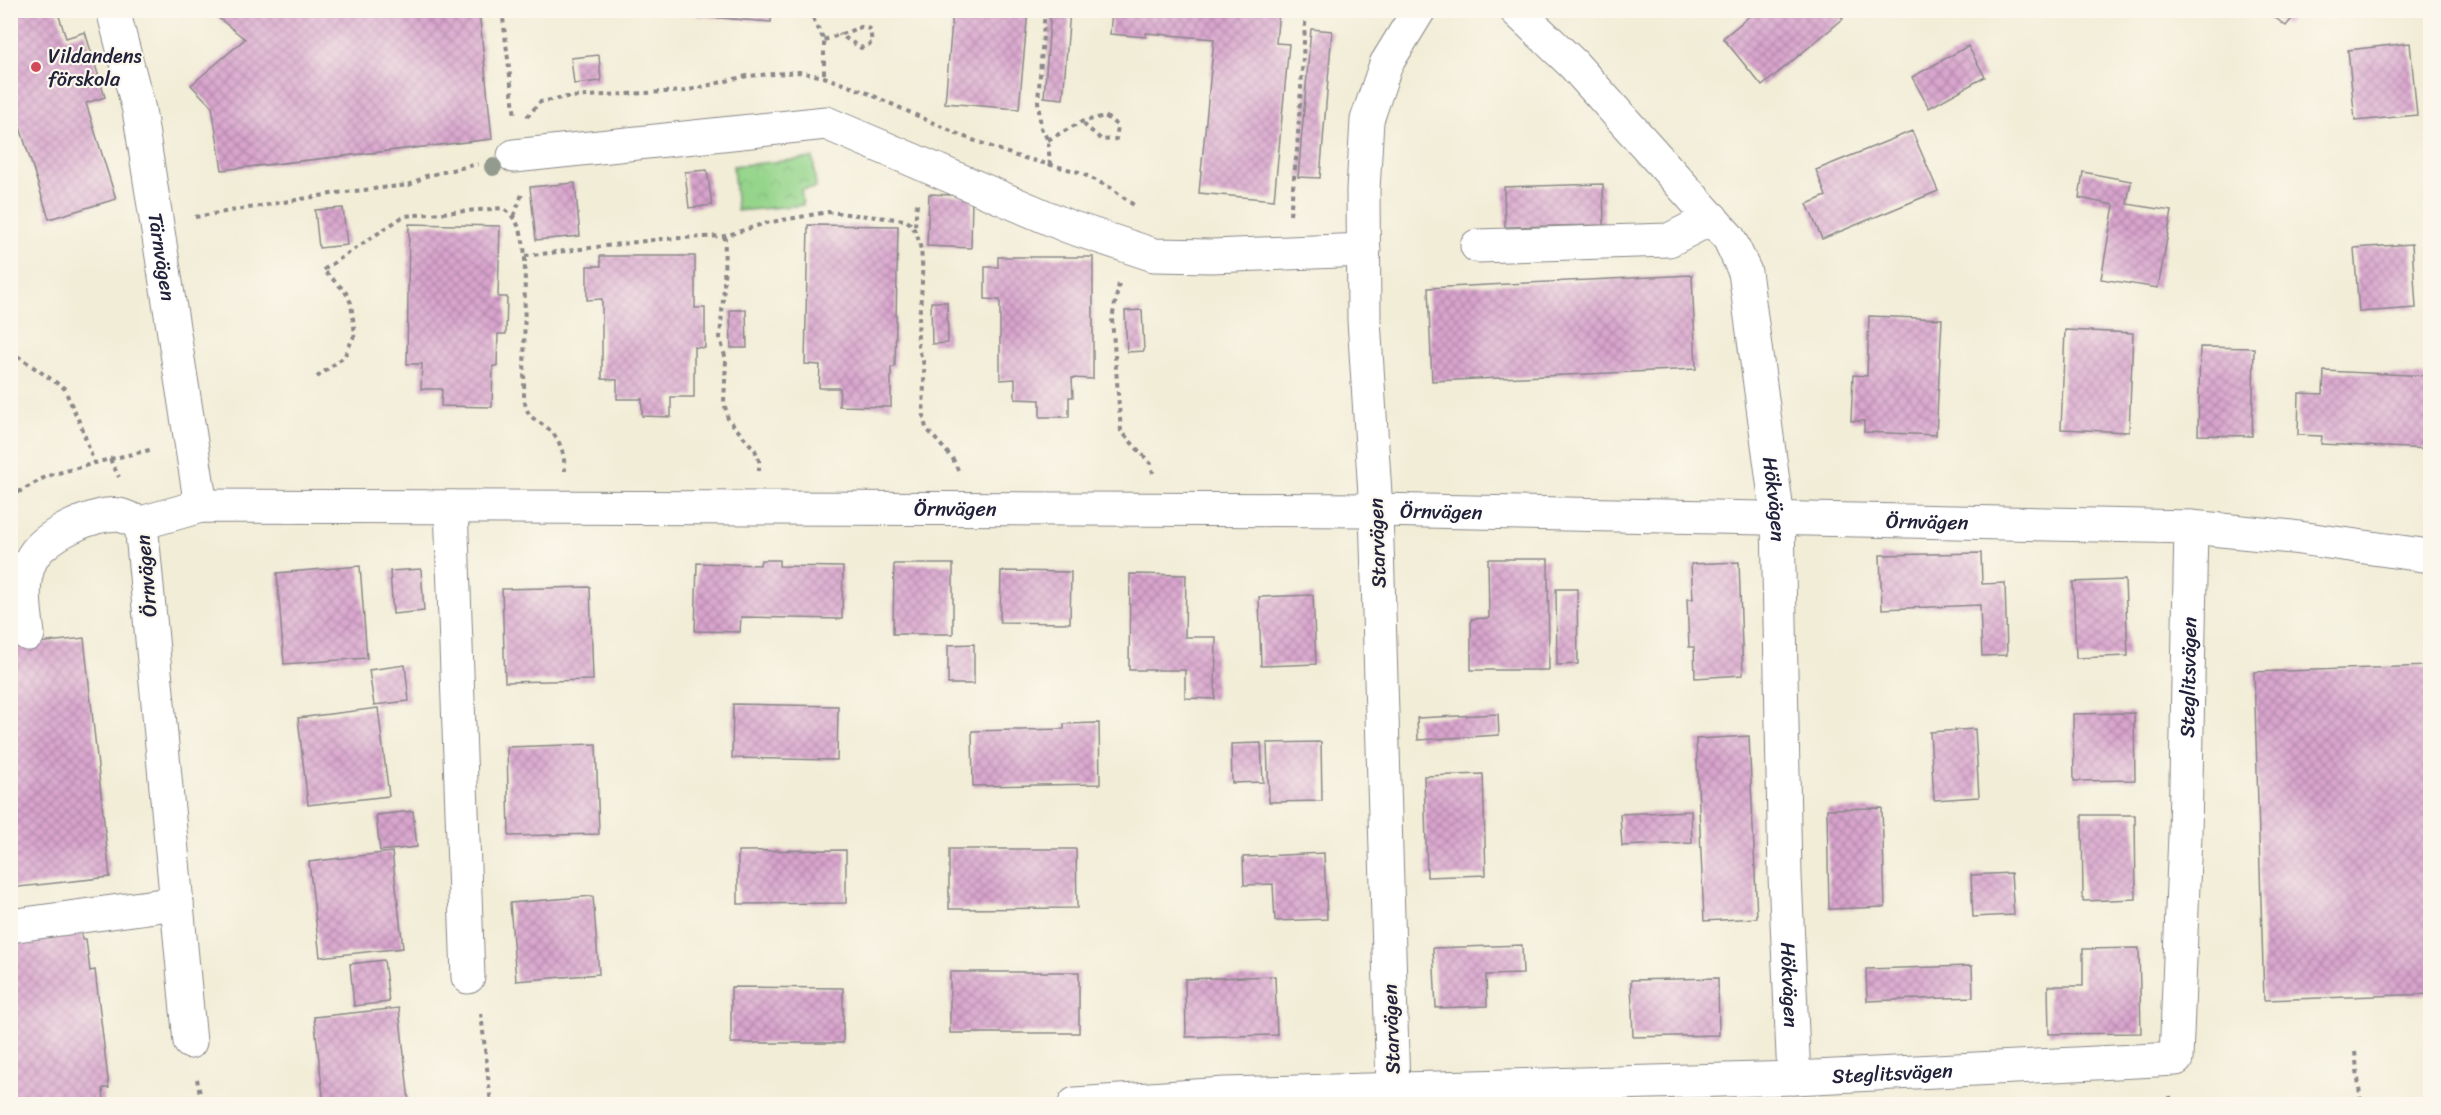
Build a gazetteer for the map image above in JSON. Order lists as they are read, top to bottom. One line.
{"streets":{"street":["Tärnvägen","Hökvägen","Örnvägen","Starvägen","Steglitsvägen"]},"crossings":[["Tärnvägen","Örnvägen"],["Hökvägen","Örnvägen"],["Hökvägen","Steglitsvägen"],["Örnvägen","Starvägen"],["Örnvägen","Steglitsvägen"],["Starvägen","Steglitsvägen"]],"places":["Vildandens förskola"]}
